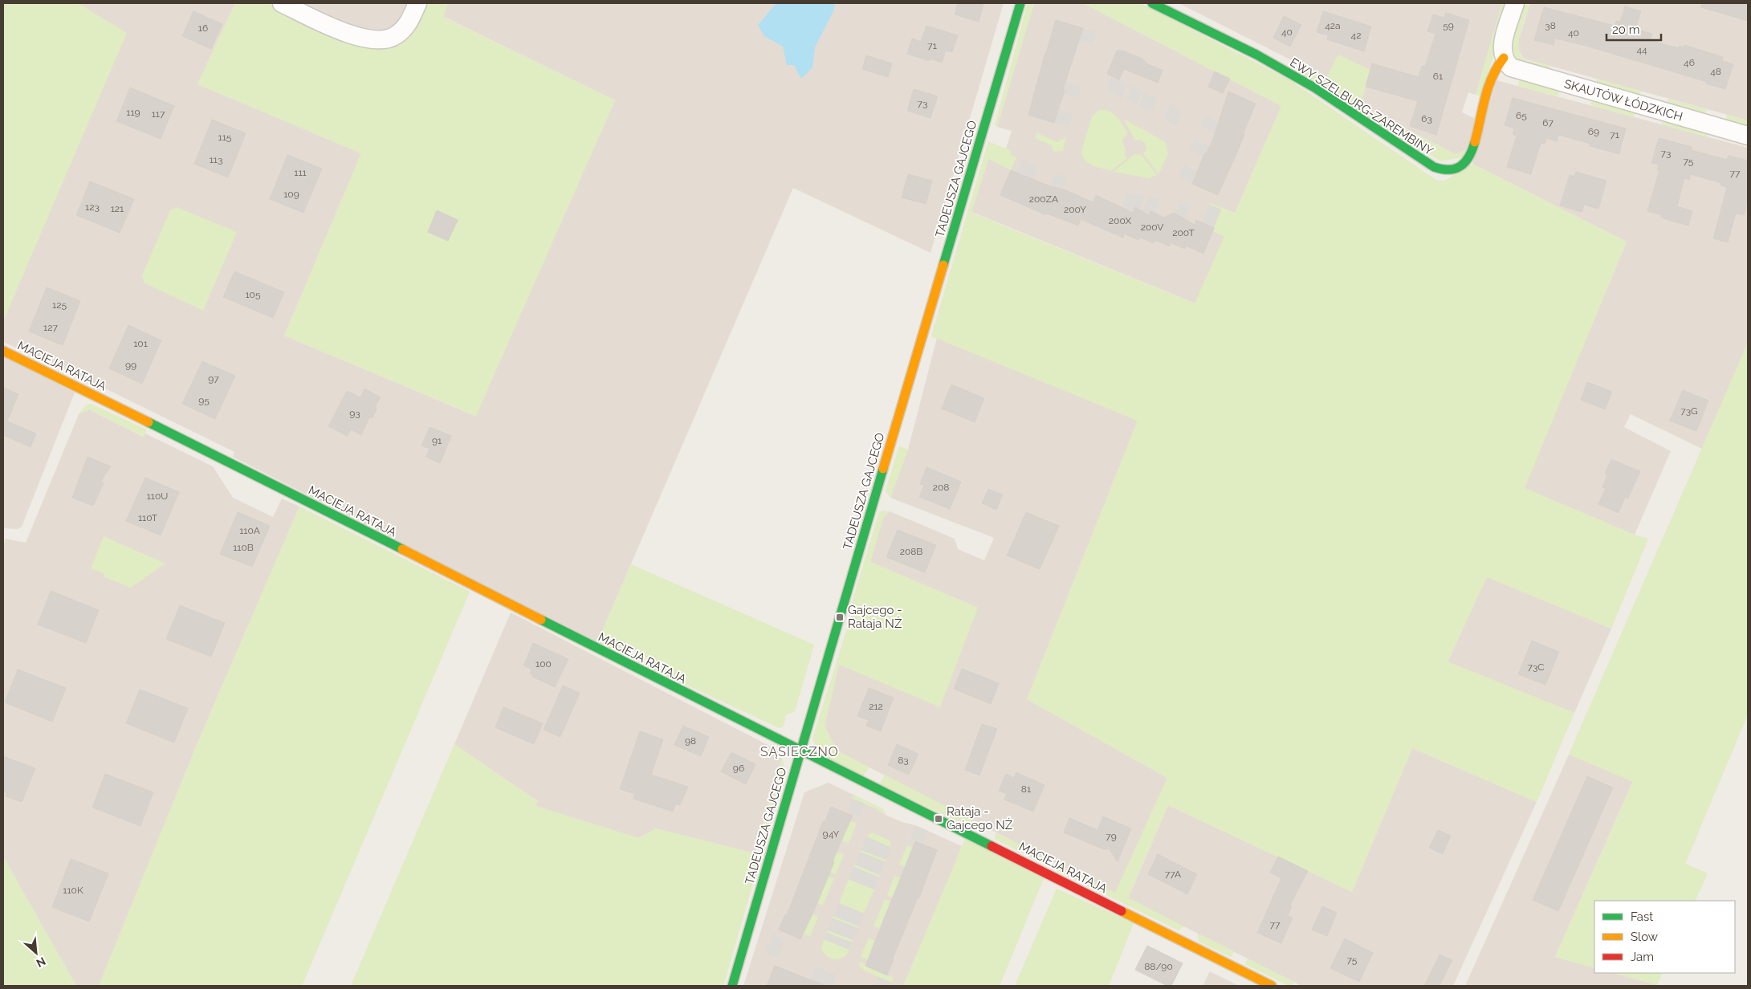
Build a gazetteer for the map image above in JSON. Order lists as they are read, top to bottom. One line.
{"streets":{"street":["SKAUTÓW ŁÓDZKICH","EWY SZELBURG-ZAREMBINY","TADEUSZA GAJCEGO","MACIEJA RATAJA"]},"crossings":[["SKAUTÓW ŁÓDZKICH","EWY SZELBURG-ZAREMBINY"],["TADEUSZA GAJCEGO","MACIEJA RATAJA"]],"districts":["SĄSIECZNO"],"places":{"transit":["Gajcego - Rataja NŻ","Rataja - Gajcego NŻ"]},"house_numbers":["42a","59","38","16","40","40","42","71","44","46","48","61","73","119","117","65","63","67","69","71","115","73","113","75","111","77","109","200ZA","123","121","200Y","200X","200V","200T","105","125","127","101","99","97","95","73G","93","91","208","110U","110T","110A","110B","208B","100","73C","212","98","83","96","81","94Y","79","77A","110K","77","75","88/90"],"legend":["Fast","Slow","Jam"],"scale_bar":"20 m","north":"bottom right"}
